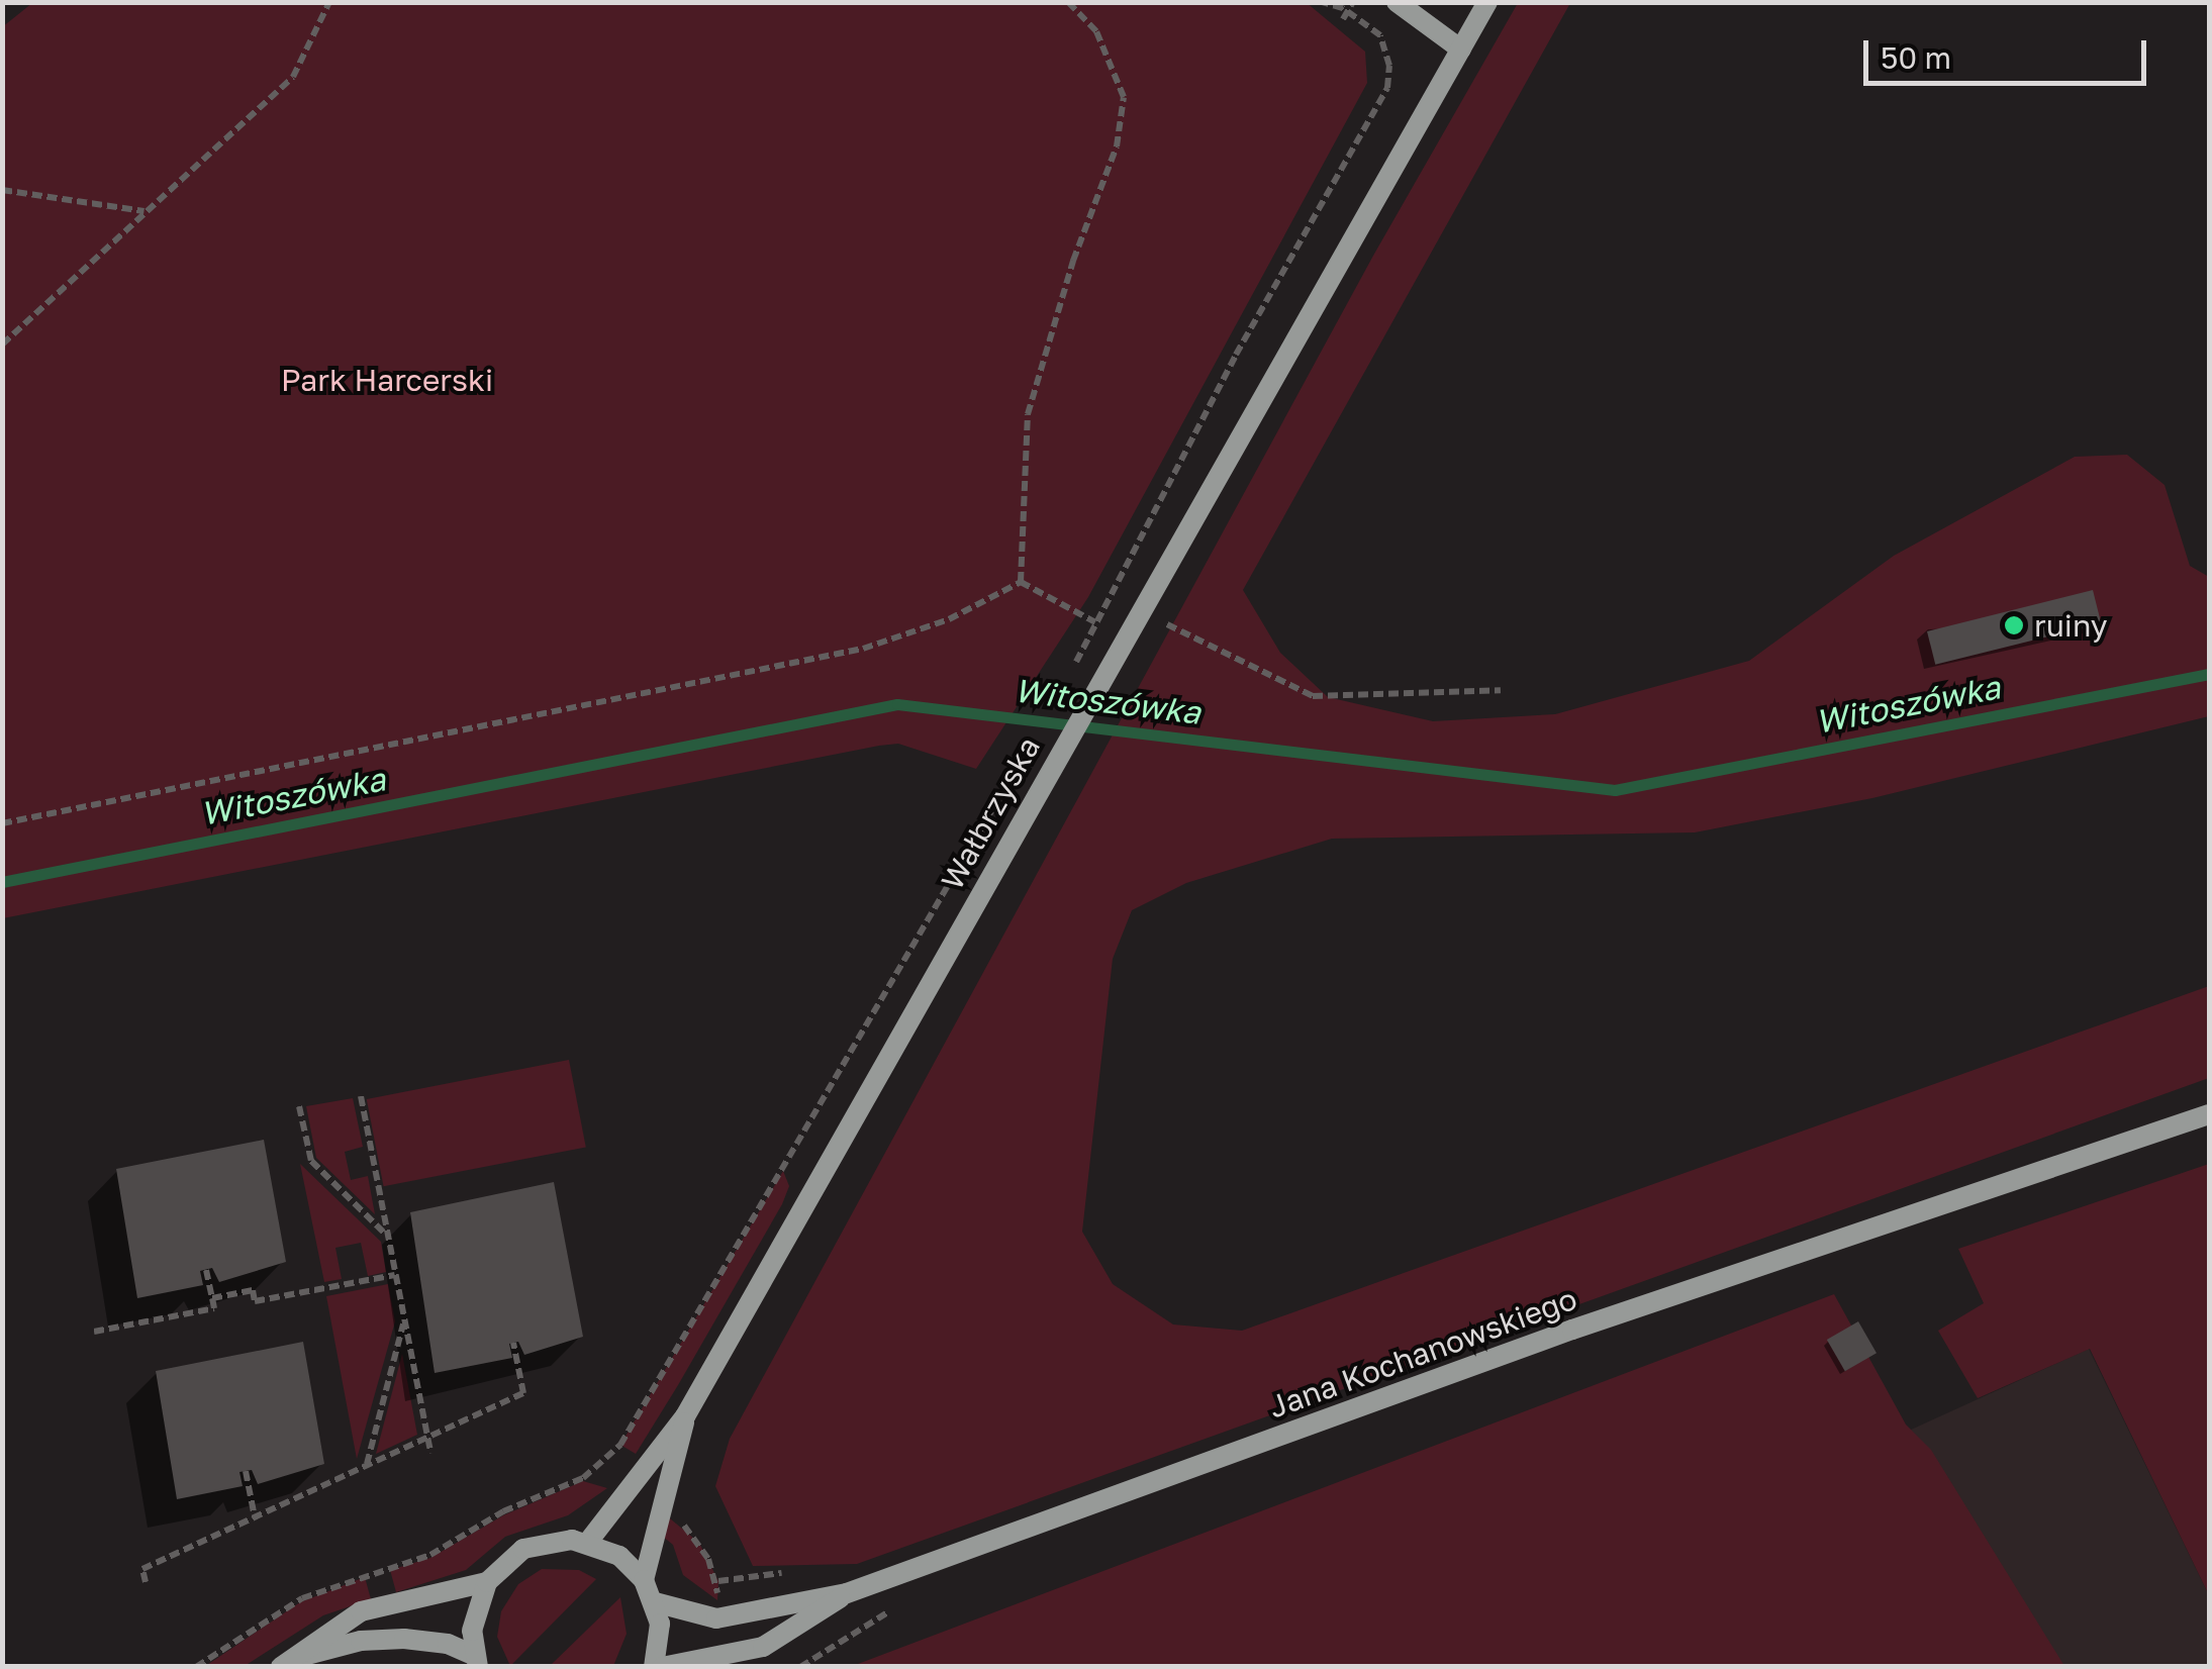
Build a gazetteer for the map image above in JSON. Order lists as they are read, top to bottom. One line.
{"streets":{"main road":["Wałbrzyska","Jana Kochanowskiego"]},"water":["Witoszówka"],"parks":["Park Harcerski"],"places":["ruiny"],"scale_bar":"50 m"}
